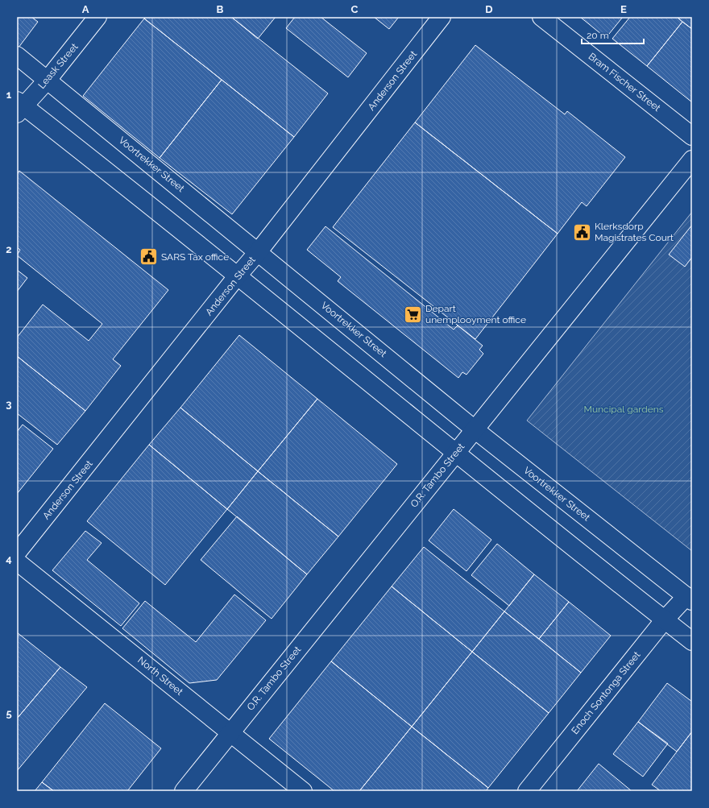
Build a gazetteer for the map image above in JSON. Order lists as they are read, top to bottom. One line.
{"streets":{"street":["Leask Street","Anderson Street","Bram Fischer Street","Voortrekker Street","O.R. Tambo Street","North Street","Enoch Sontonga Street"]},"crossings":[["Leask Street","Voortrekker Street"],["Anderson Street","Voortrekker Street"],["Voortrekker Street","O.R. Tambo Street"],["Voortrekker Street","Enoch Sontonga Street"],["O.R. Tambo Street","North Street"]],"parks":["Muncipal gardens"],"places":{"public building":["Klerksdorp Magistrates Court","SARS Tax office"],"supermarket":["Depart unemplooyment office"]},"scale_bar":"20 m","grid":{"columns":["A","B","C","D","E"],"rows":["1","2","3","4","5"]}}
